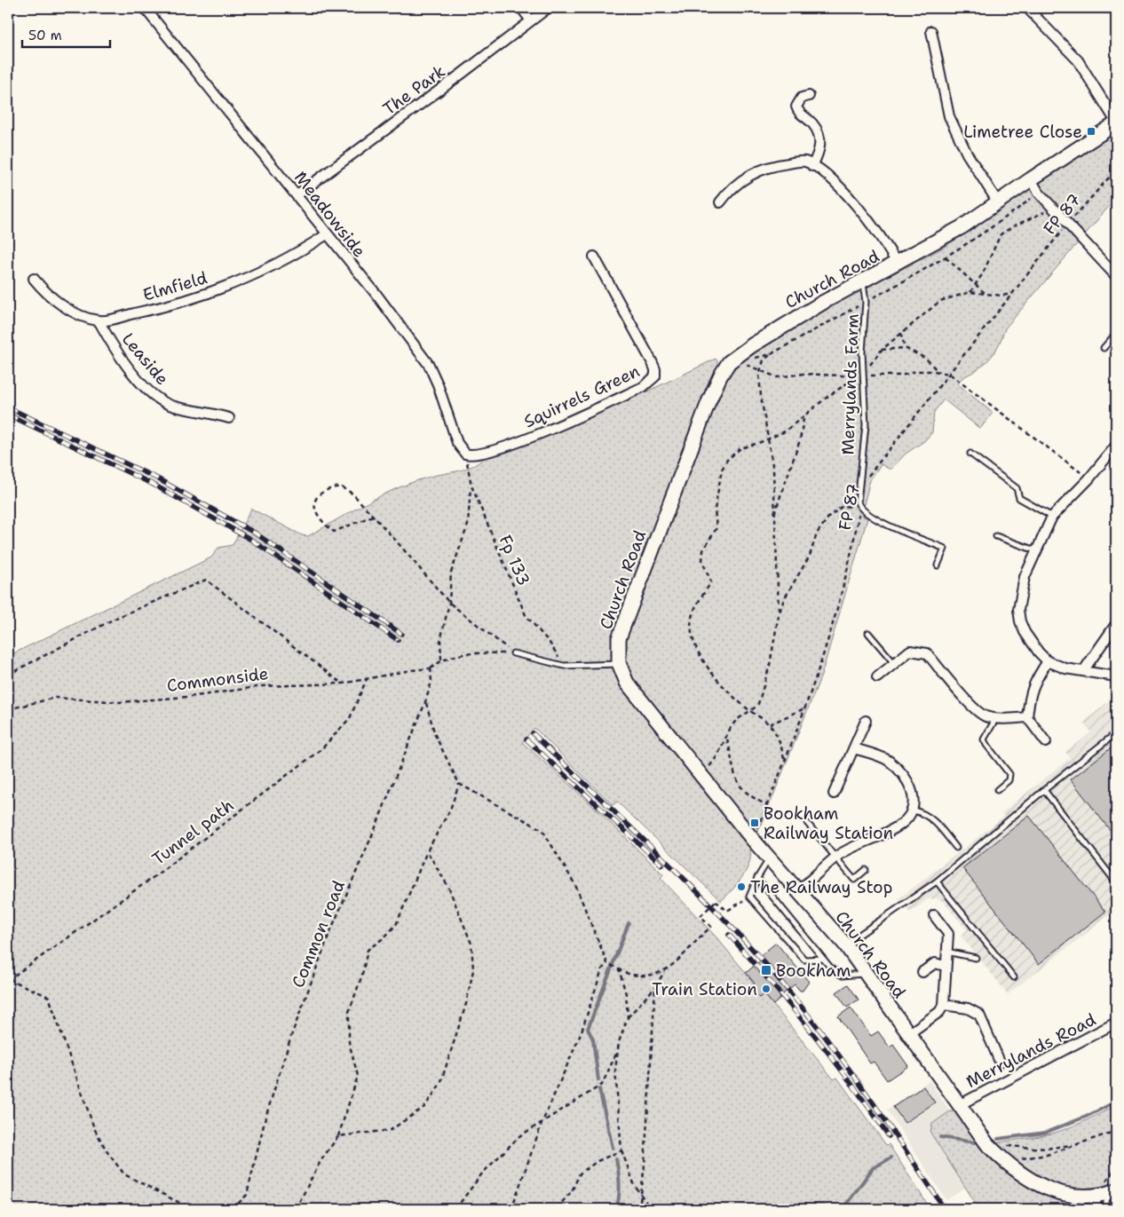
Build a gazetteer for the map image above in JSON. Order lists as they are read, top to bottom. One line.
{"streets":{"street":["The Park","Meadowside","Church Road","Elmfield","Leaside","Squirrels Green","Merrylands Road"],"lane":["Merrylands Farm"],"path":["FP 87","Fp 133","Commonside","Tunnel path","Common road"]},"crossings":[["The Park","Meadowside"],["Meadowside","Elmfield"],["Meadowside","Squirrels Green"],["Meadowside","Fp 133"],["FP 87","Church Road"],["FP 87","Merrylands Farm"],["Church Road","Merrylands Farm"],["Church Road","Merrylands Road"],["Elmfield","Leaside"],["Squirrels Green","Fp 133"],["Commonside","Tunnel path"],["Commonside","Common road"]],"places":{"transit":["Limetree Close","Bookham Railway Station","Bookham"],"other":["The Railway Stop","Train Station"]},"scale_bar":"50 m"}
